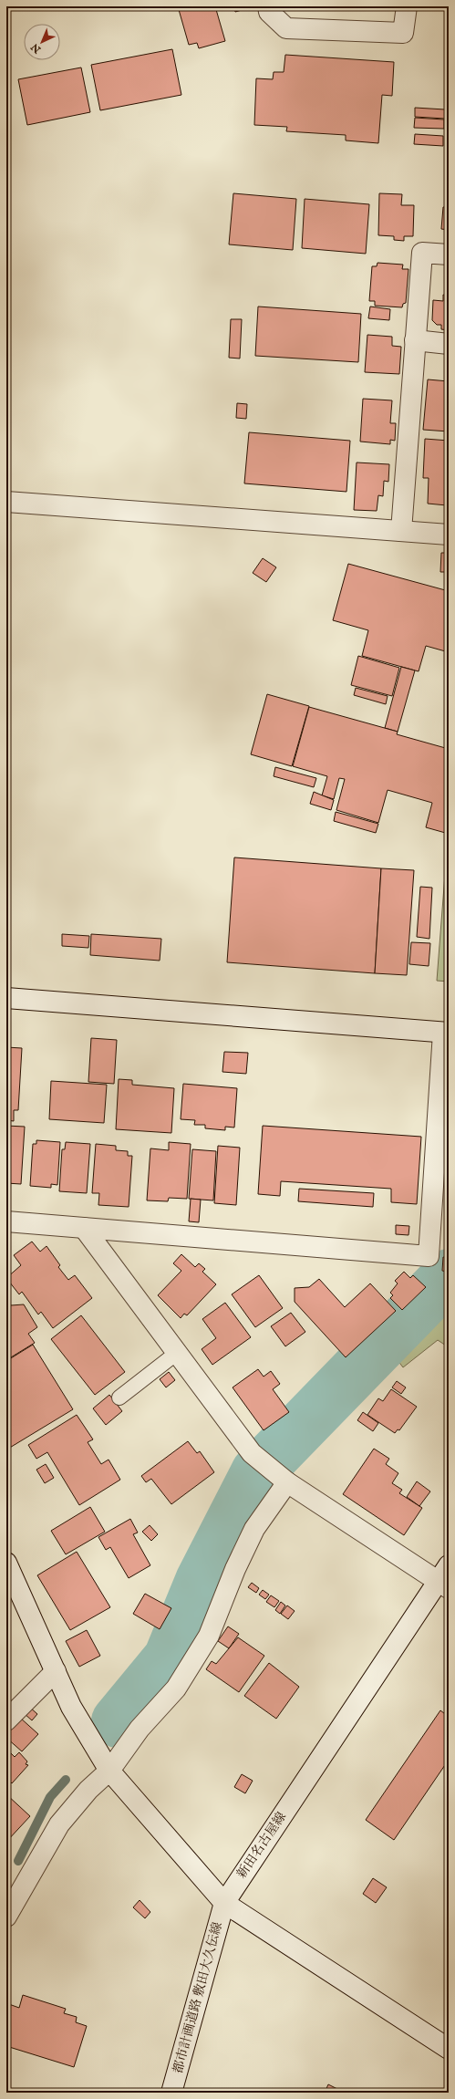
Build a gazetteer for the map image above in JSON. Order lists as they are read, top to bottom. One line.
{"streets":{"street":["新田名古屋線","都市計画道路 敷田大久伝線"]},"crossings":[["新田名古屋線","都市計画道路 敷田大久伝線"]],"north":"bottom left"}
